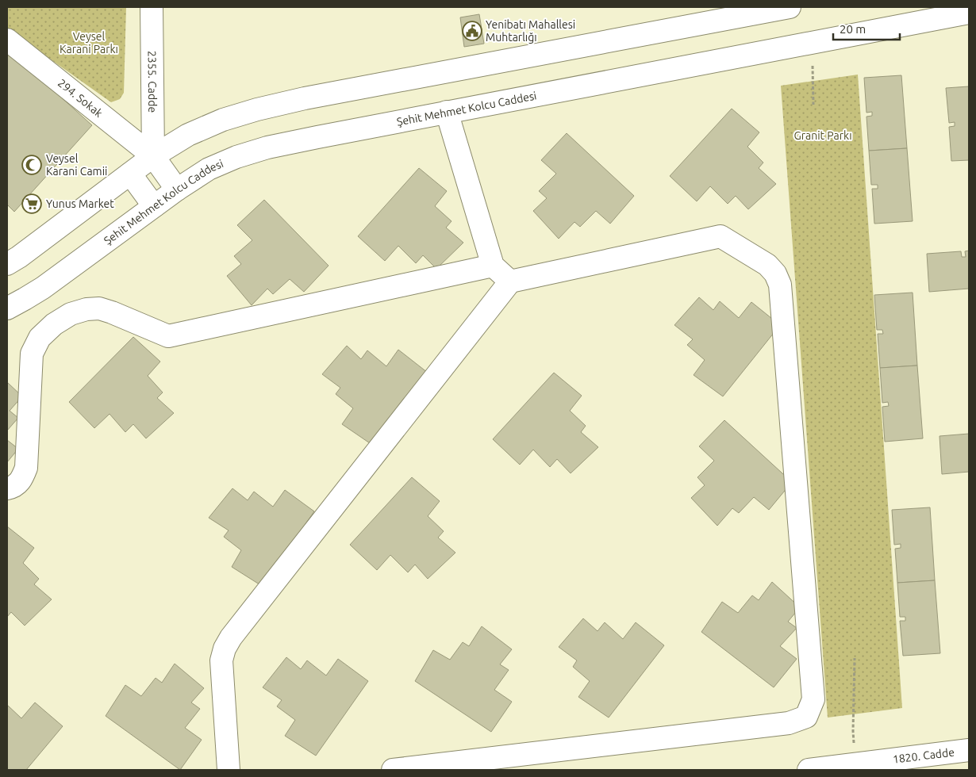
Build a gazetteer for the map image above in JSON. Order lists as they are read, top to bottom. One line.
{"streets":{"street":["2355. Cadde","294. Sokak","Şehit Mehmet Kolcu Caddesi","1820. Cadde"]},"crossings":[["2355. Cadde","294. Sokak"],["294. Sokak","Şehit Mehmet Kolcu Caddesi"]],"parks":["Veysel Karani Parkı","Granit Parkı"],"places":{"public building":["Yenibatı Mahallesi Muhtarlığı"],"mosque":["Veysel Karani Camii"],"supermarket":["Yunus Market"]},"scale_bar":"20 m"}
